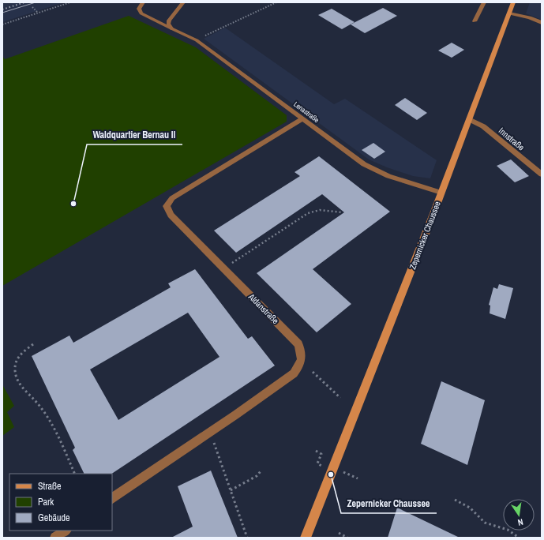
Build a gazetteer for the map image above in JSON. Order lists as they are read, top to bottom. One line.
{"streets":{"main road":["Zepernicker Chaussee"],"street":["Lenastraße","Innstraße","Aldanstraße"]},"crossings":[["Lenastraße","Zepernicker Chaussee"],["Lenastraße","Aldanstraße"],["Innstraße","Zepernicker Chaussee"]],"places":["Waldquartier Bernau II","Zepernicker Chaussee"],"legend":["Straße","Park","Gebäude"],"north":"bottom"}
